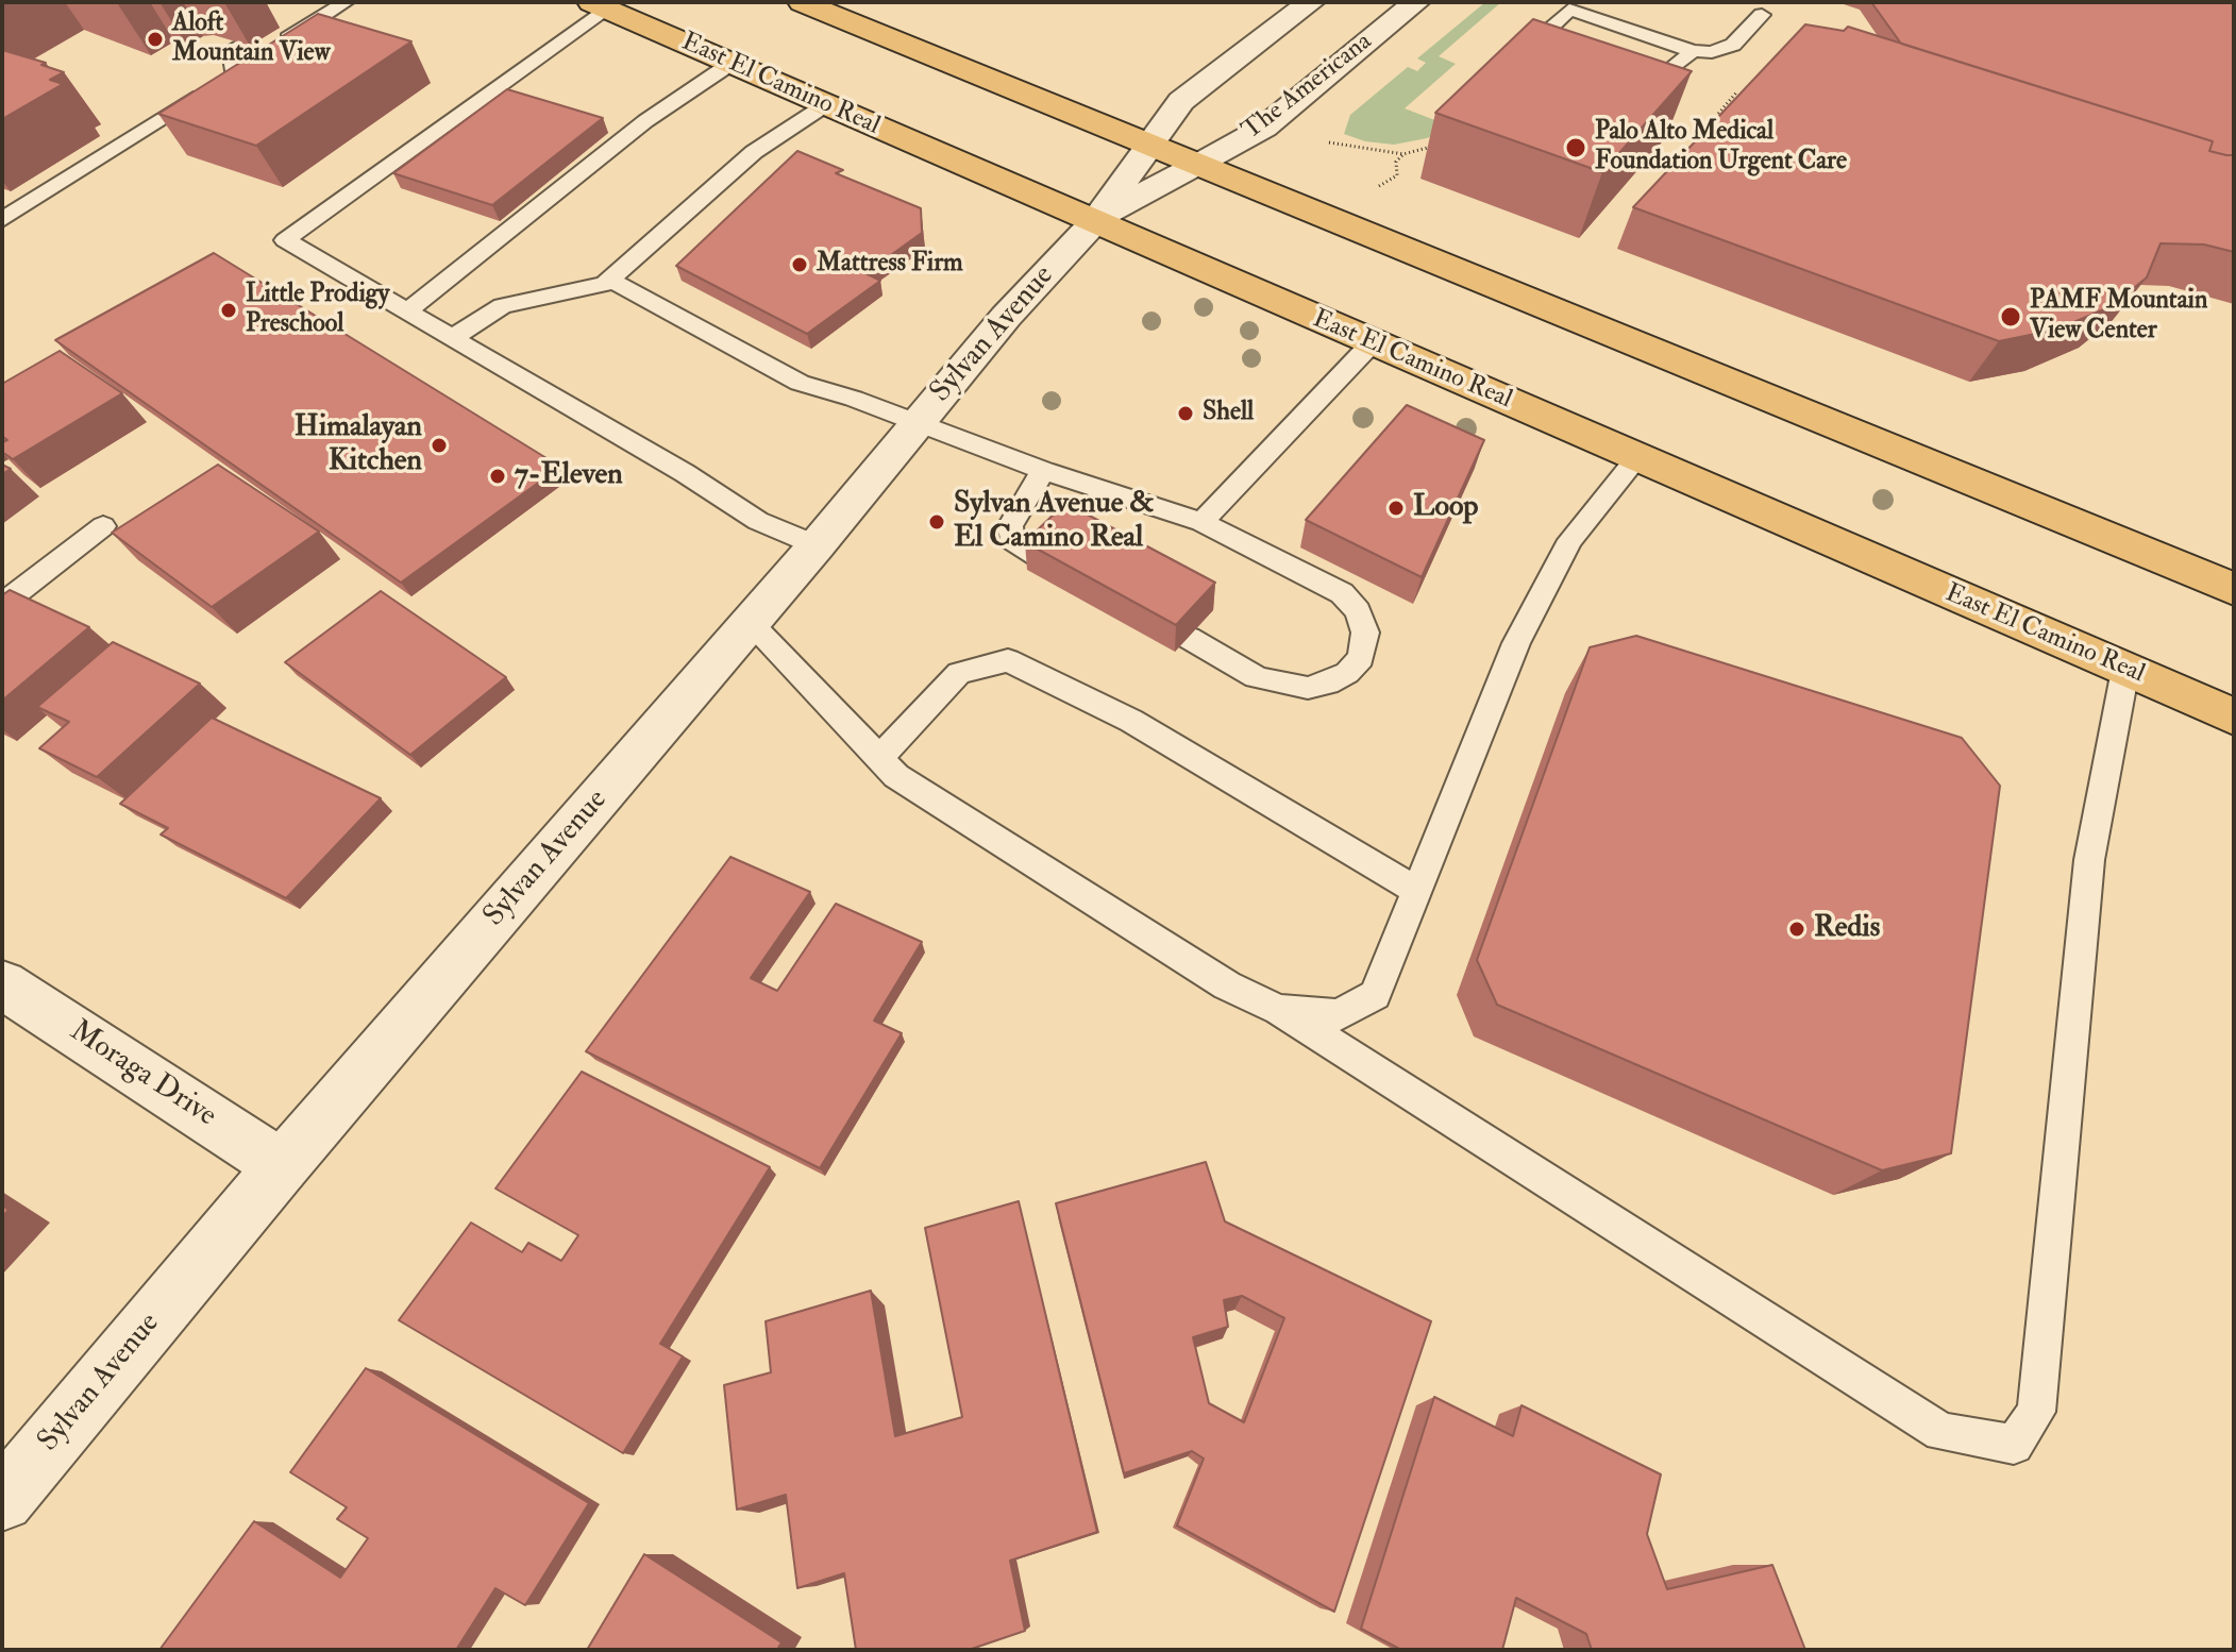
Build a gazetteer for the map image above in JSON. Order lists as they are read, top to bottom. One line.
{"streets":{"main road":["East El Camino Real"],"street":["The Americana","Sylvan Avenue","Moraga Drive"]},"crossings":[["East El Camino Real","Sylvan Avenue"],["The Americana","Sylvan Avenue"],["Sylvan Avenue","Moraga Drive"]],"places":["Aloft Mountain View","Palo Alto Medical Foundation Urgent Care","Mattress Firm","Little Prodigy Preschool","PAMF Mountain View Center","Shell","Himalayan Kitchen","7-Eleven","Loop","Sylvan Avenue & El Camino Real","Redis"]}
